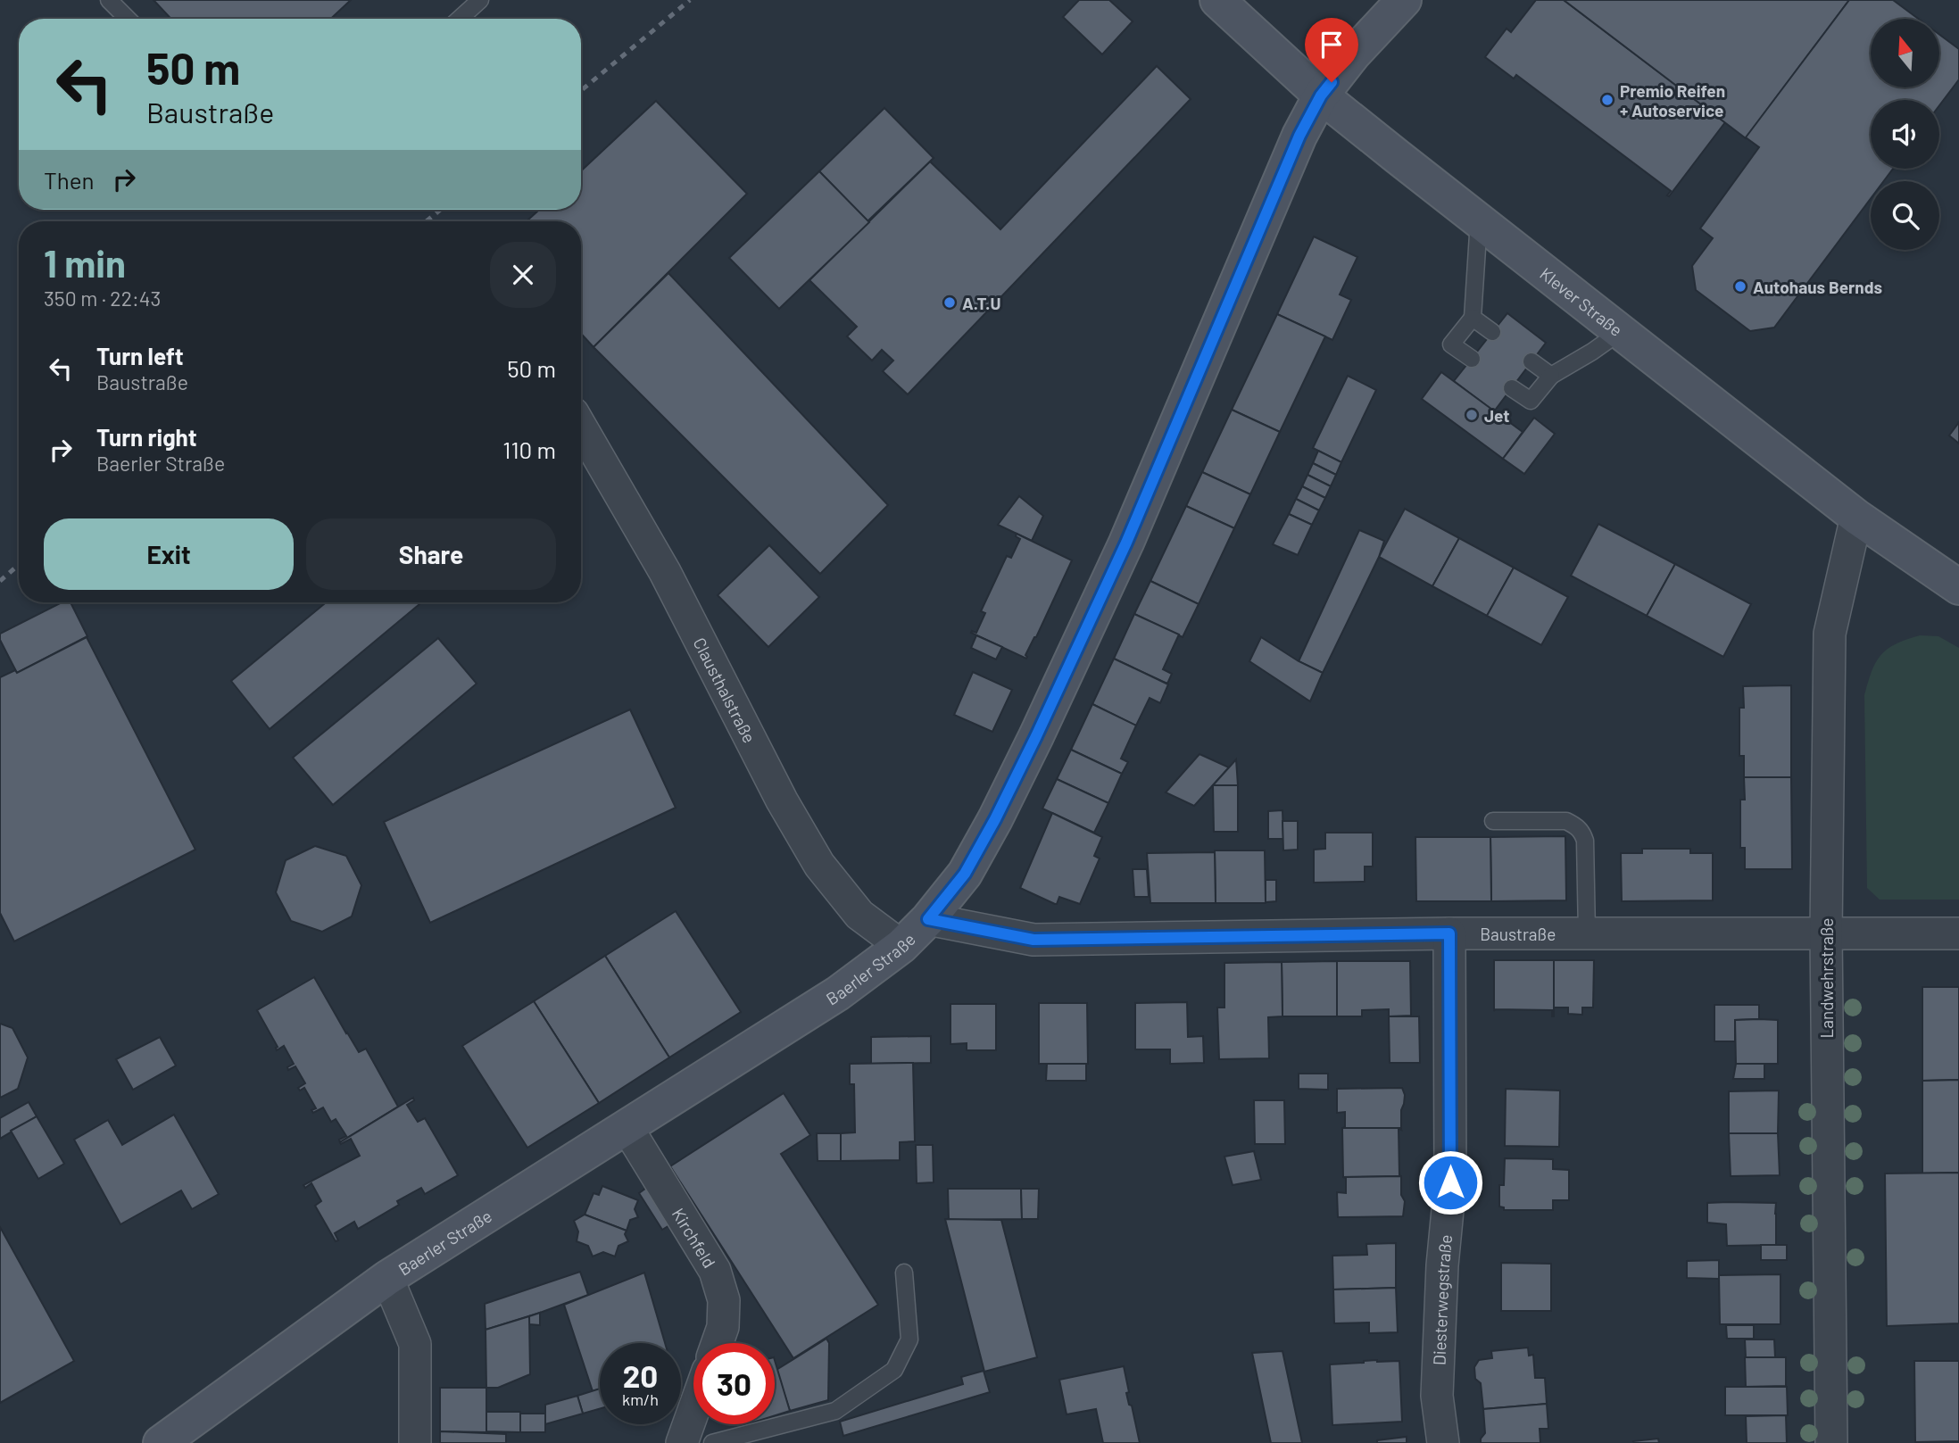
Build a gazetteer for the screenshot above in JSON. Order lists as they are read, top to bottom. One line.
{"streets":{"main road":["Klever Straße","Baerler Straße"],"street":["Clausthalstraße","Baustraße","Landwehrstraße","Kirchfeld","Diesterwegstraße"]},"crossings":[["Klever Straße","Baerler Straße"],["Klever Straße","Landwehrstraße"],["Clausthalstraße","Baerler Straße"],["Baustraße","Baerler Straße"],["Baustraße","Landwehrstraße"],["Baustraße","Diesterwegstraße"],["Baerler Straße","Kirchfeld"]],"places":["Premio Reifen + Autoservice","Autohaus Bernds","A.T.U","Jet"],"north":"top","page":{"turn":["50 m","Baustraße"],"then":"Then","heading":["1 min","350 m · 22:43"],"list":[{"name":"Turn left","note":"Baustraße","value":"50 m"},{"name":"Turn right","note":"Baerler Straße","value":"110 m"}],"buttons":["Exit","Share"],"speed":"20 km/h","limit":"30"}}
